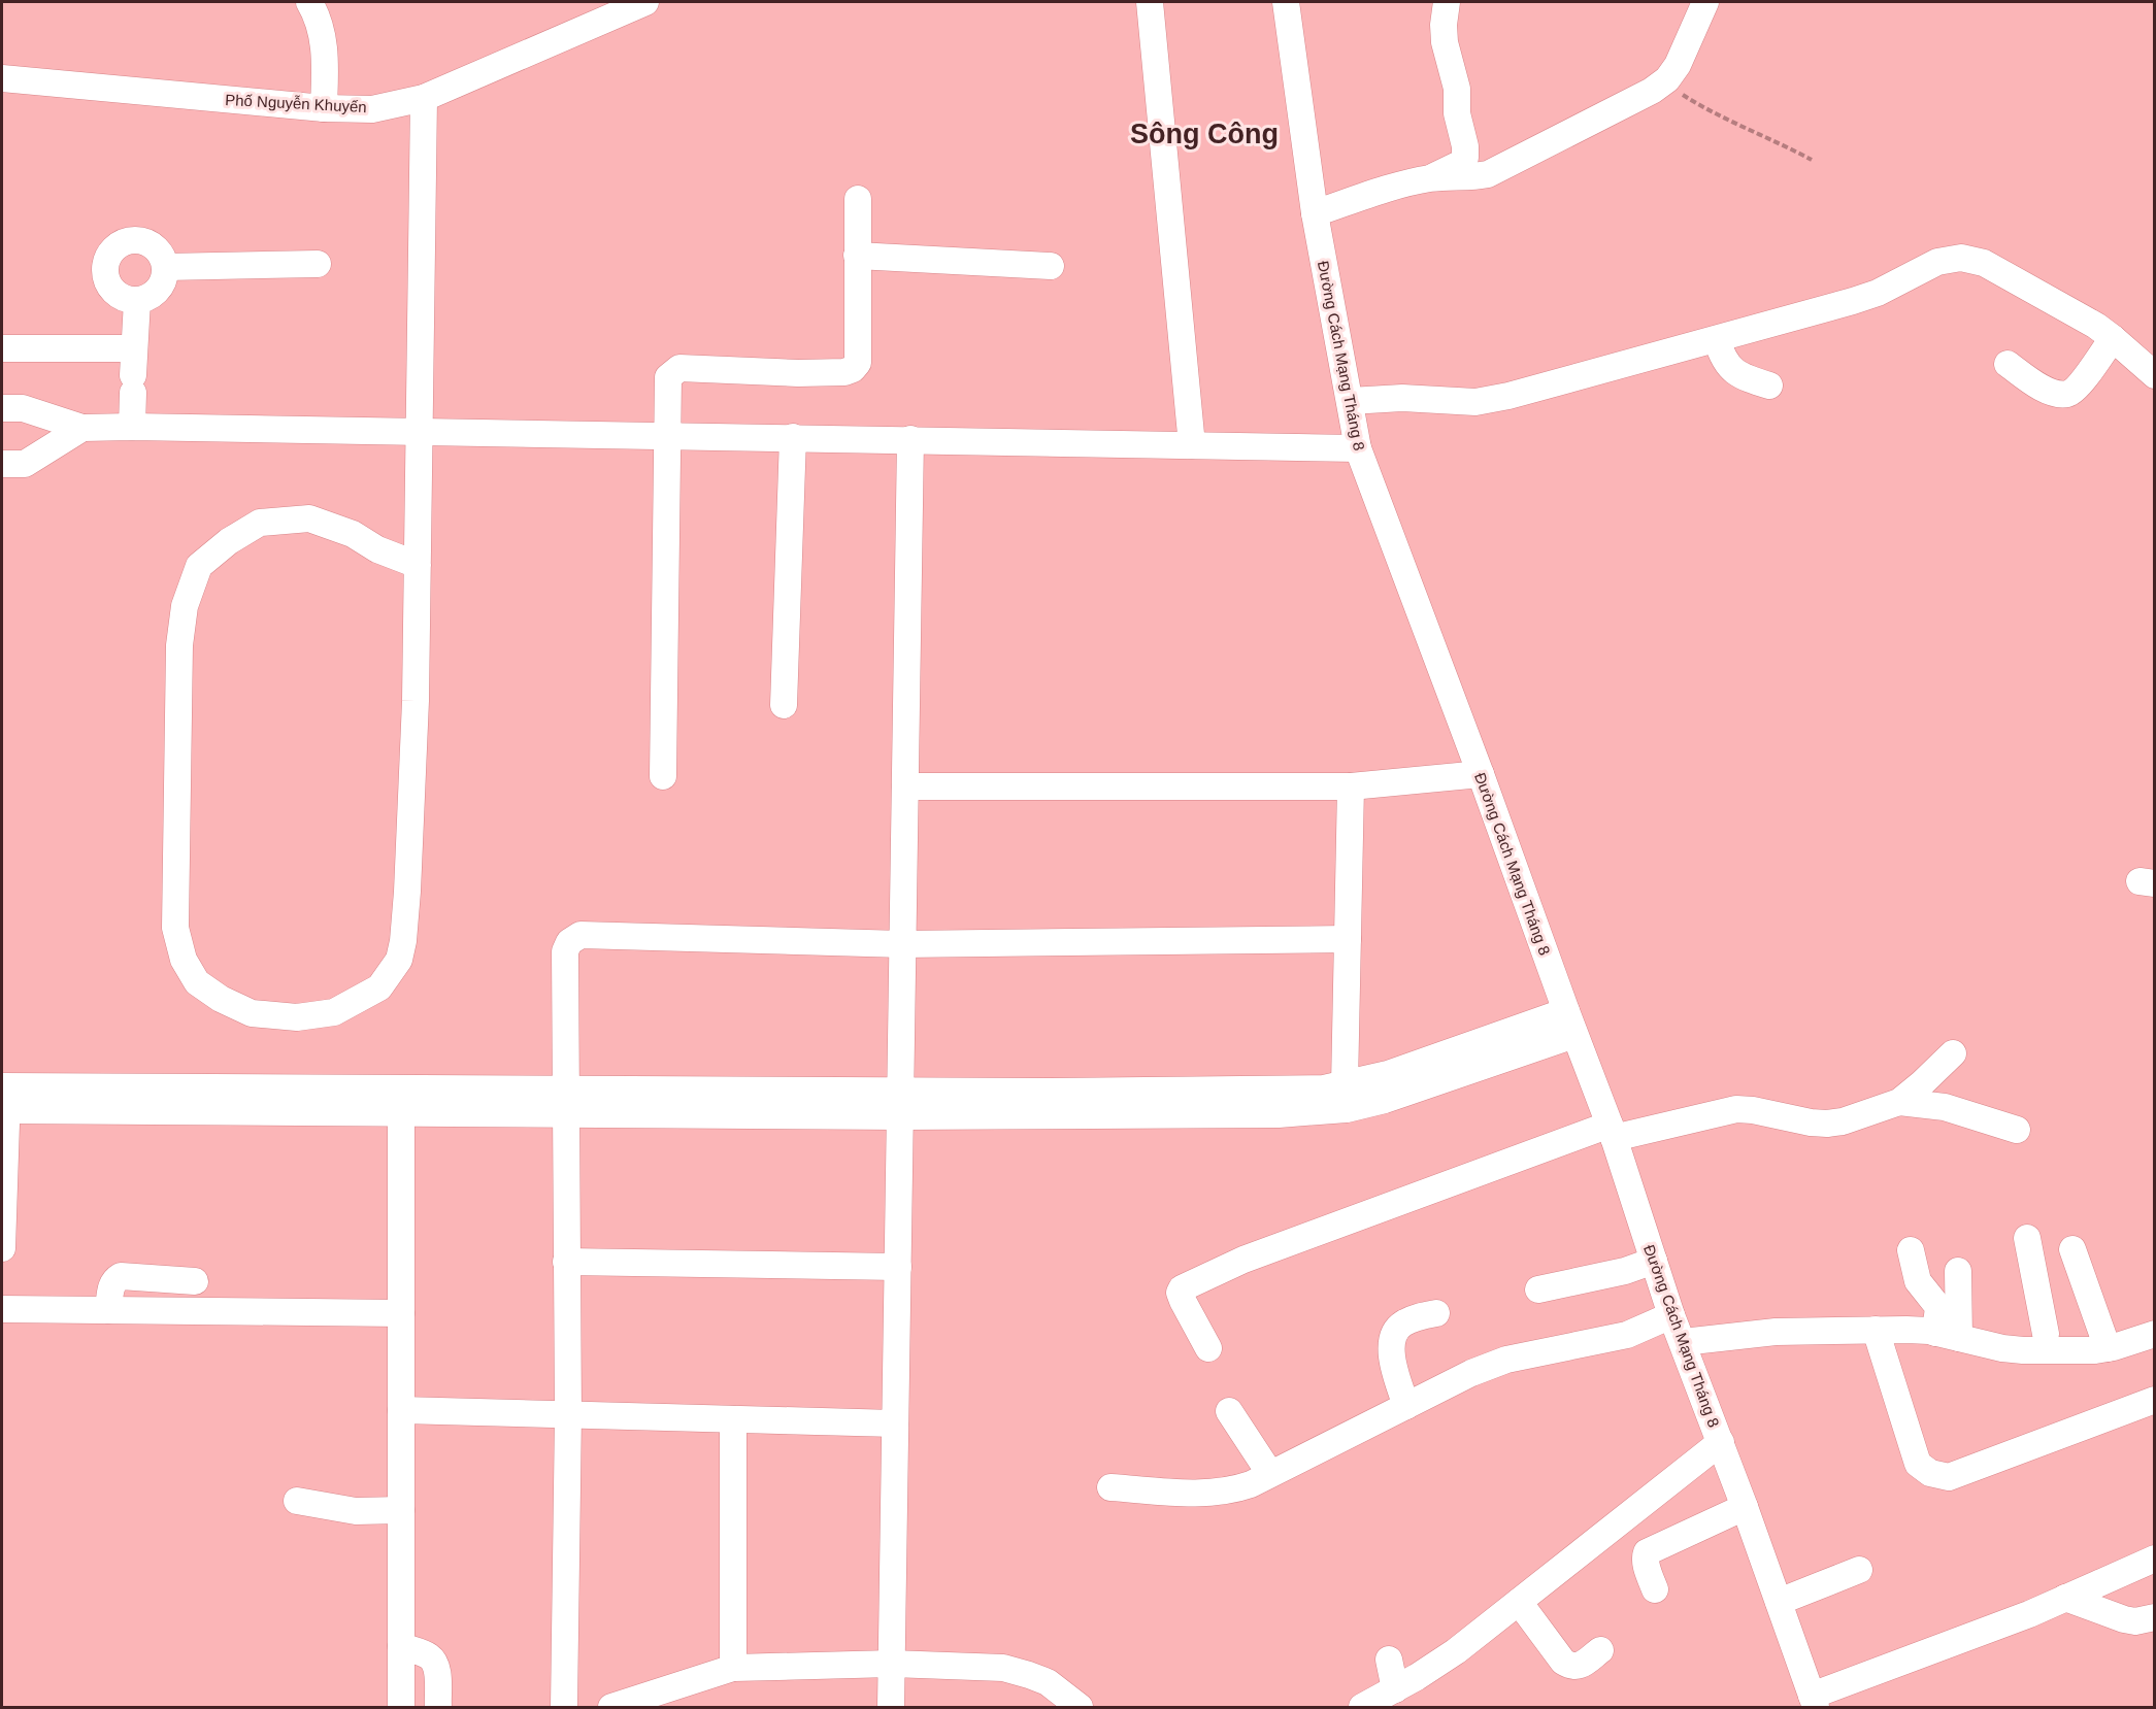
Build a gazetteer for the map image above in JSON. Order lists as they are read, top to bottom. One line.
{"streets":{"street":["Phố Nguyễn Khuyến","Đường Cách Mạng Tháng 8"]},"districts":["Sông Công"]}
